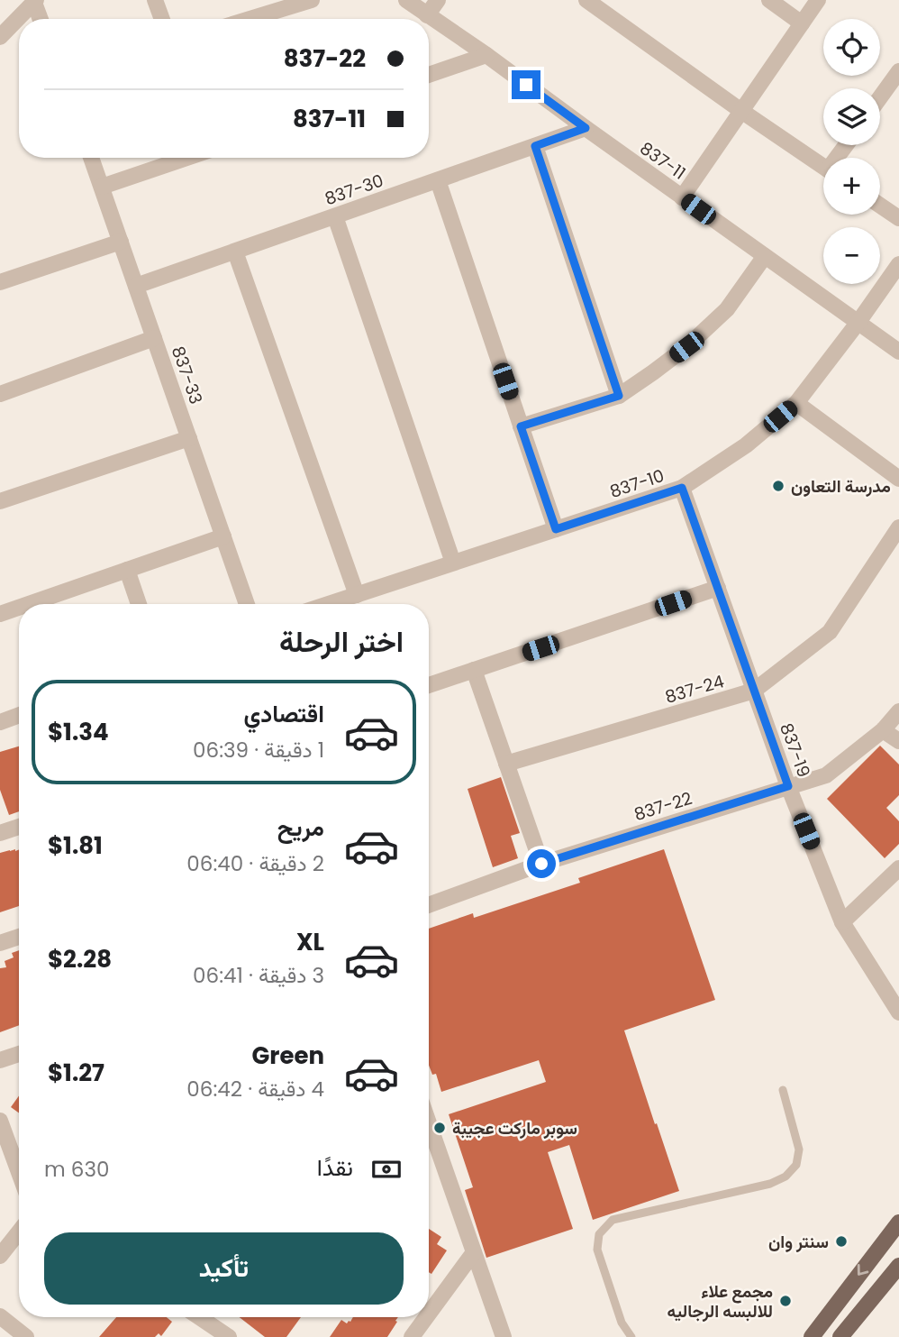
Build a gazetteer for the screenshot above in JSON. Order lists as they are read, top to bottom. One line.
{"streets":{"street":["837-11","837-30","837-33","837-10","837-24","837-19","837-22"]},"crossings":[["837-11","837-30"],["837-11","837-10"],["837-30","837-33"],["837-10","837-19"],["837-24","837-19"],["837-19","837-22"]],"places":["مدرسة التعاون","سوبر ماركت عجيبة","سنتر وان","مجمع علاء للالبسه الرجاليه"],"page":{"map_buttons":["+","−"],"banner":["837-22","837-11"],"heading":"اختر الرحلة","list":[{"name":"اقتصادي","note":"1 دقيقة · 06:39","value":"$1.34"},{"name":"مريح","note":"2 دقيقة · 06:40","value":"$1.81"},{"name":"XL","note":"3 دقيقة · 06:41","value":"$2.28"},{"name":"Green","note":"4 دقيقة · 06:42","value":"$1.27"}],"pay":["نقدًا","630 m"],"buttons":"تأكيد"}}
